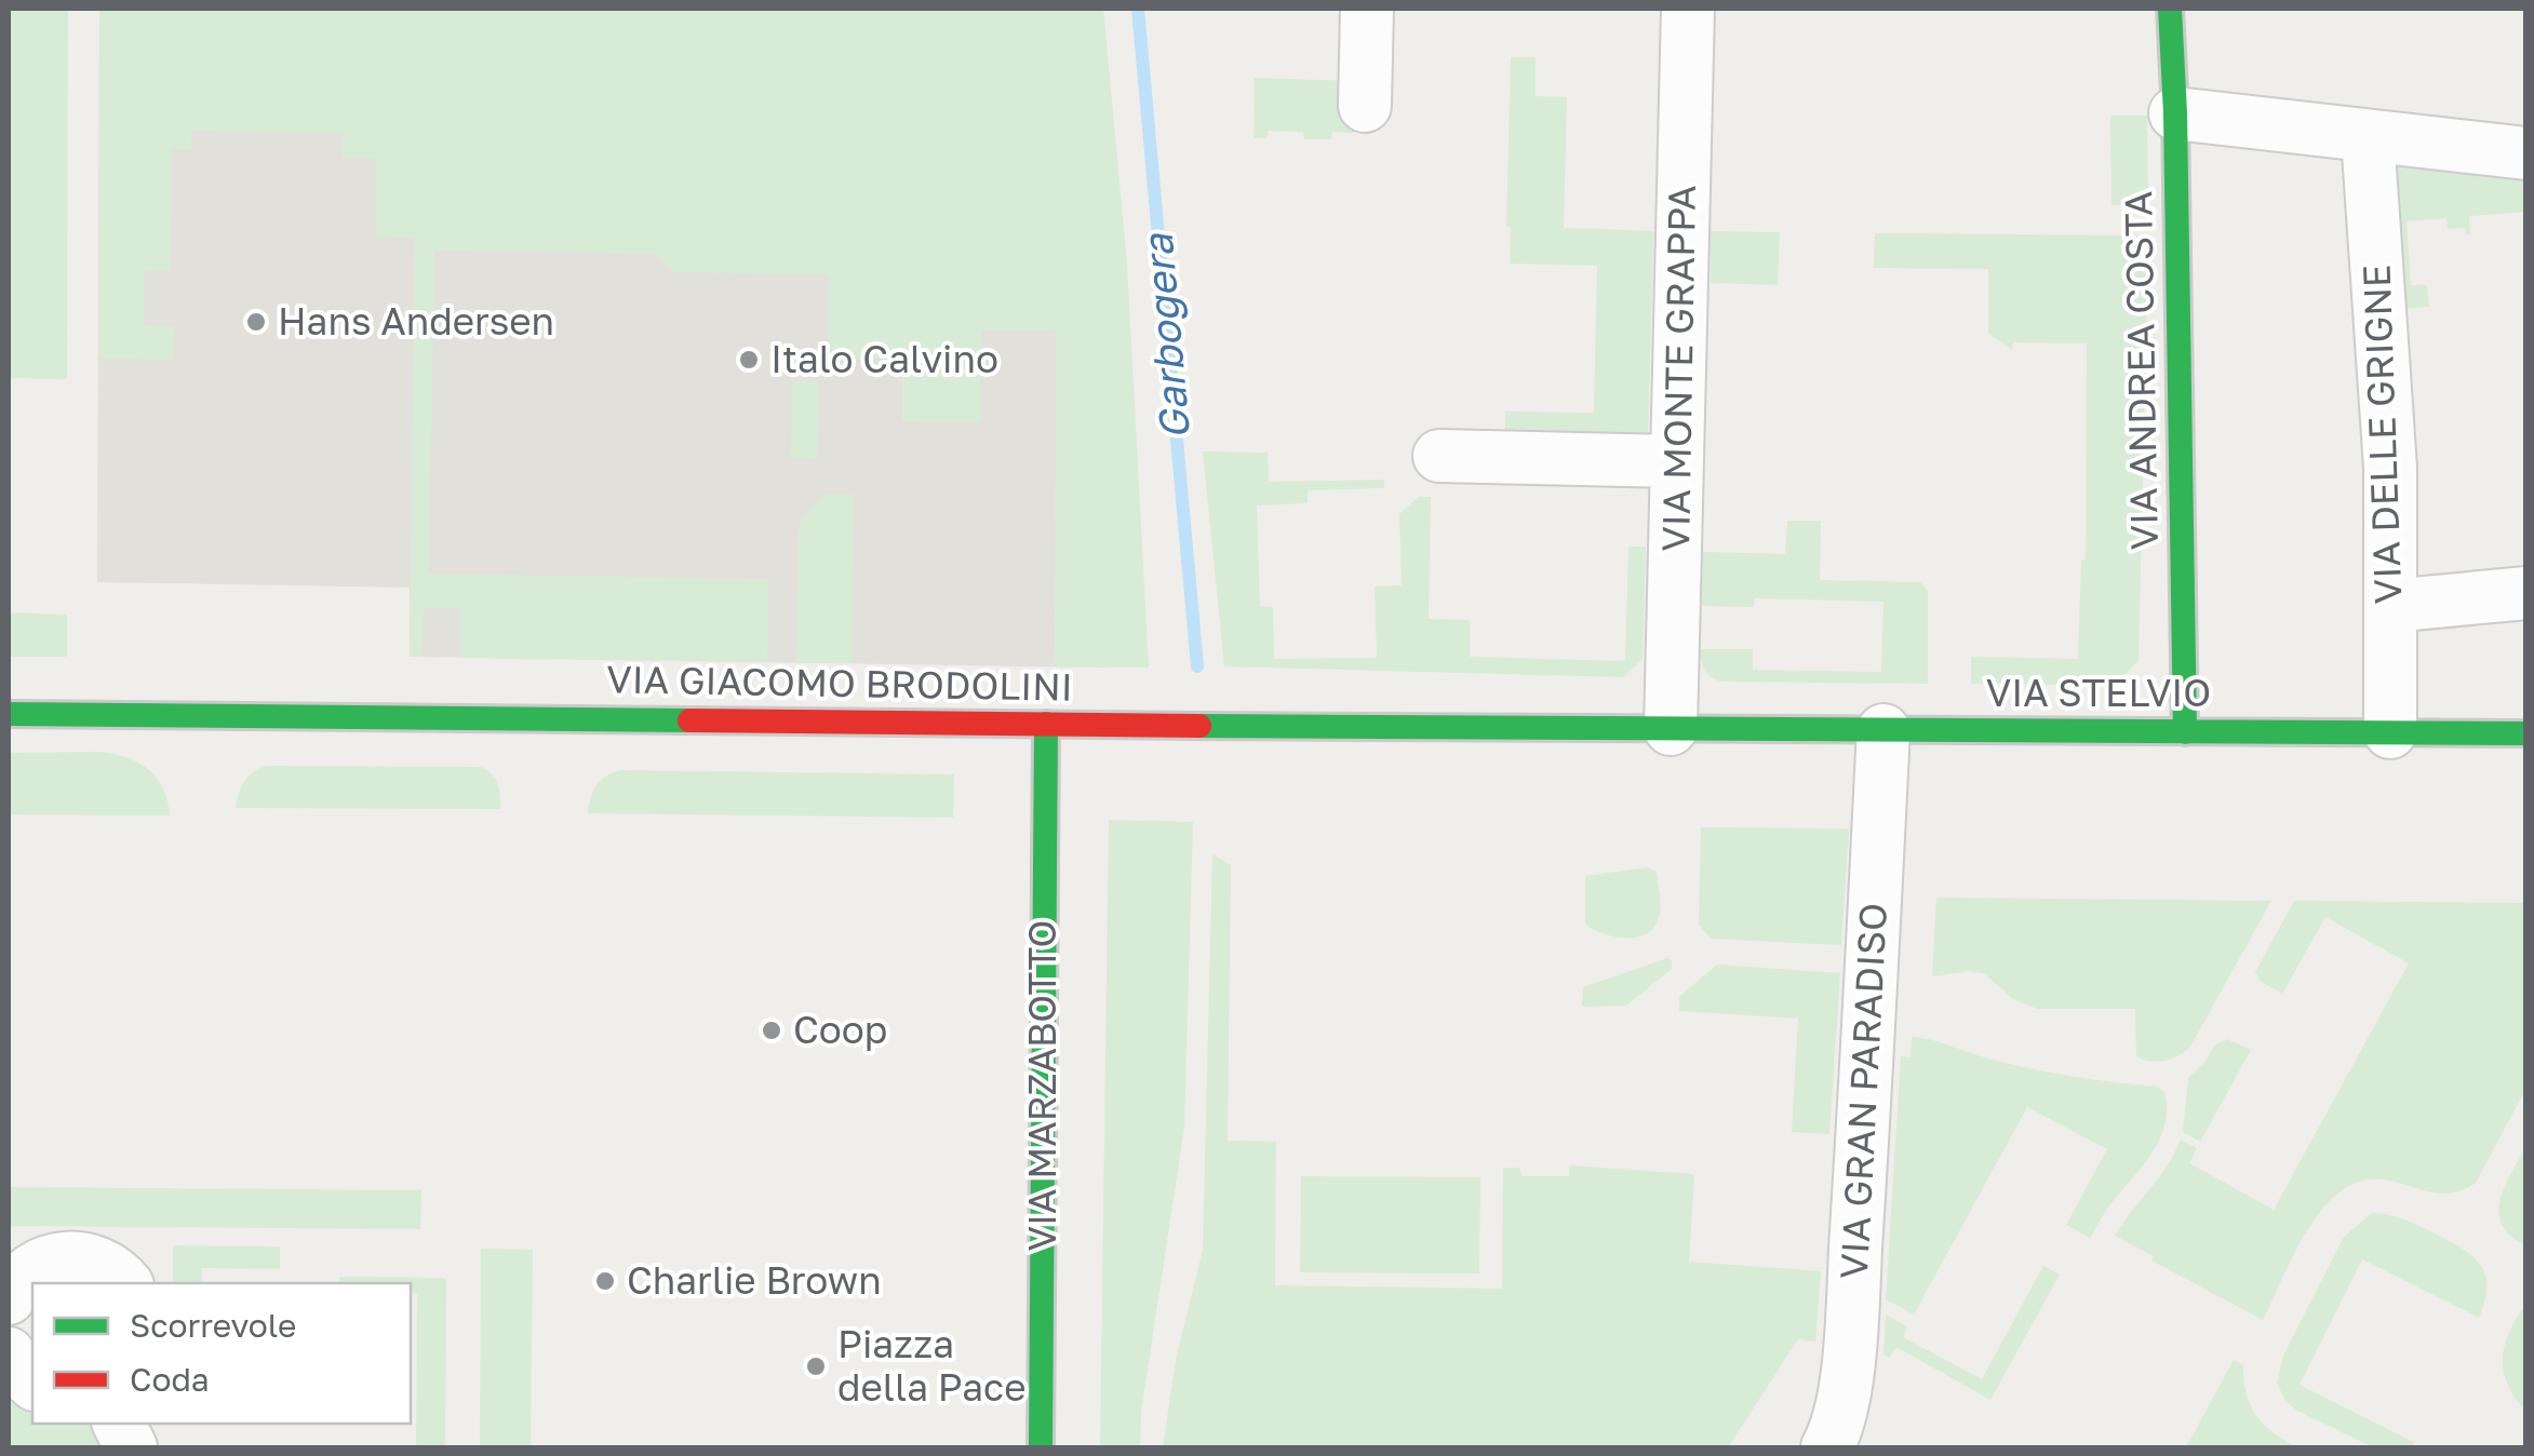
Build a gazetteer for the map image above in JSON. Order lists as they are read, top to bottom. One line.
{"streets":{"street":["VIA MONTE GRAPPA","VIA ANDREA COSTA","VIA DELLE GRIGNE","VIA GIACOMO BRODOLINI","VIA STELVIO","VIA MARZABOTTO","VIA GRAN PARADISO"]},"crossings":[["VIA MONTE GRAPPA","VIA GIACOMO BRODOLINI"],["VIA MONTE GRAPPA","VIA STELVIO"],["VIA ANDREA COSTA","VIA STELVIO"],["VIA DELLE GRIGNE","VIA STELVIO"],["VIA GIACOMO BRODOLINI","VIA STELVIO"],["VIA GIACOMO BRODOLINI","VIA MARZABOTTO"],["VIA STELVIO","VIA GRAN PARADISO"]],"water":["Garbogera"],"places":["Hans Andersen","Italo Calvino","Coop","Charlie Brown","Piazza della Pace"],"legend":["Scorrevole","Coda"]}
